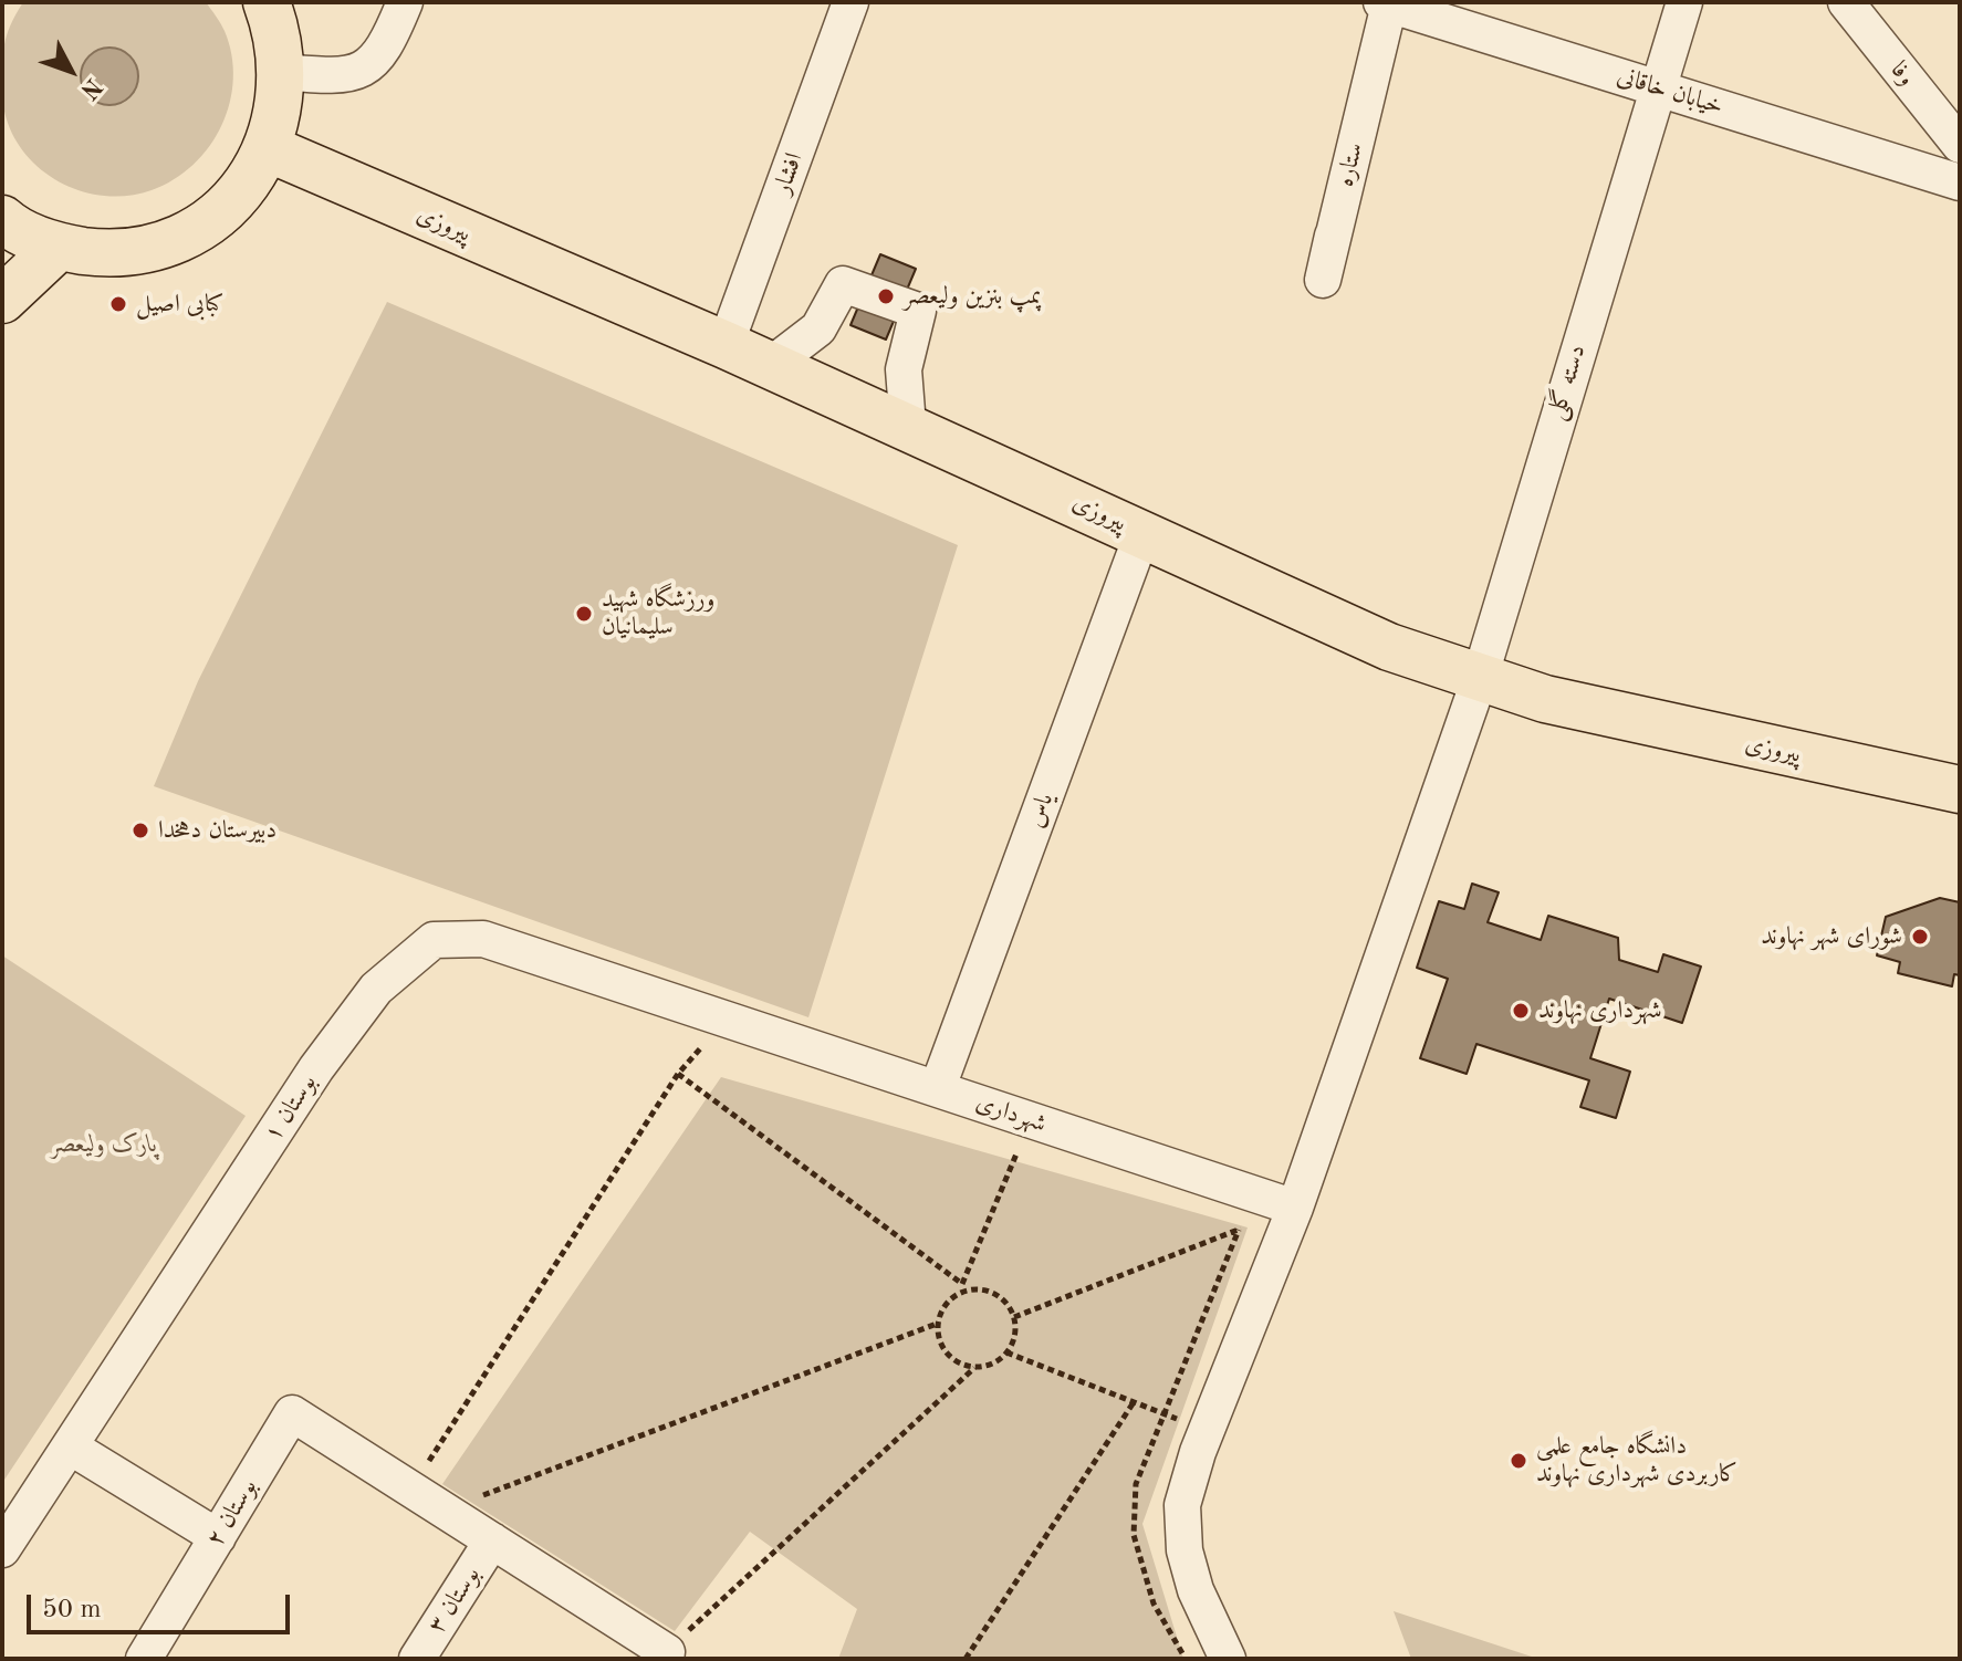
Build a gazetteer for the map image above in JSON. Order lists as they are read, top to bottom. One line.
{"streets":{"main road":["پیروزی"],"street":["وفا","خیابان خاقانی","ستاره","افشار","دسته گلی","یاس","بوستان ۱","شهرداری","بوستان ۲","بوستان ۳"]},"crossings":[["خیابان خاقانی","ستاره"],["خیابان خاقانی","دسته گلی"],["افشار","پیروزی"],["پیروزی","دسته گلی"],["پیروزی","یاس"],["یاس","شهرداری"],["بوستان ۱","شهرداری"]],"parks":["پارک ولیعصر"],"places":["پمپ بنزین ولیعصر","کبابی اصیل","ورزشگاه شهید سلیمانیان","دبیرستان دهخدا","شورای شهر نهاوند","شهرداری نهاوند","دانشگاه جامع علمی کاربردی شهرداری نهاوند"],"scale_bar":"50 m","north":"bottom right"}
